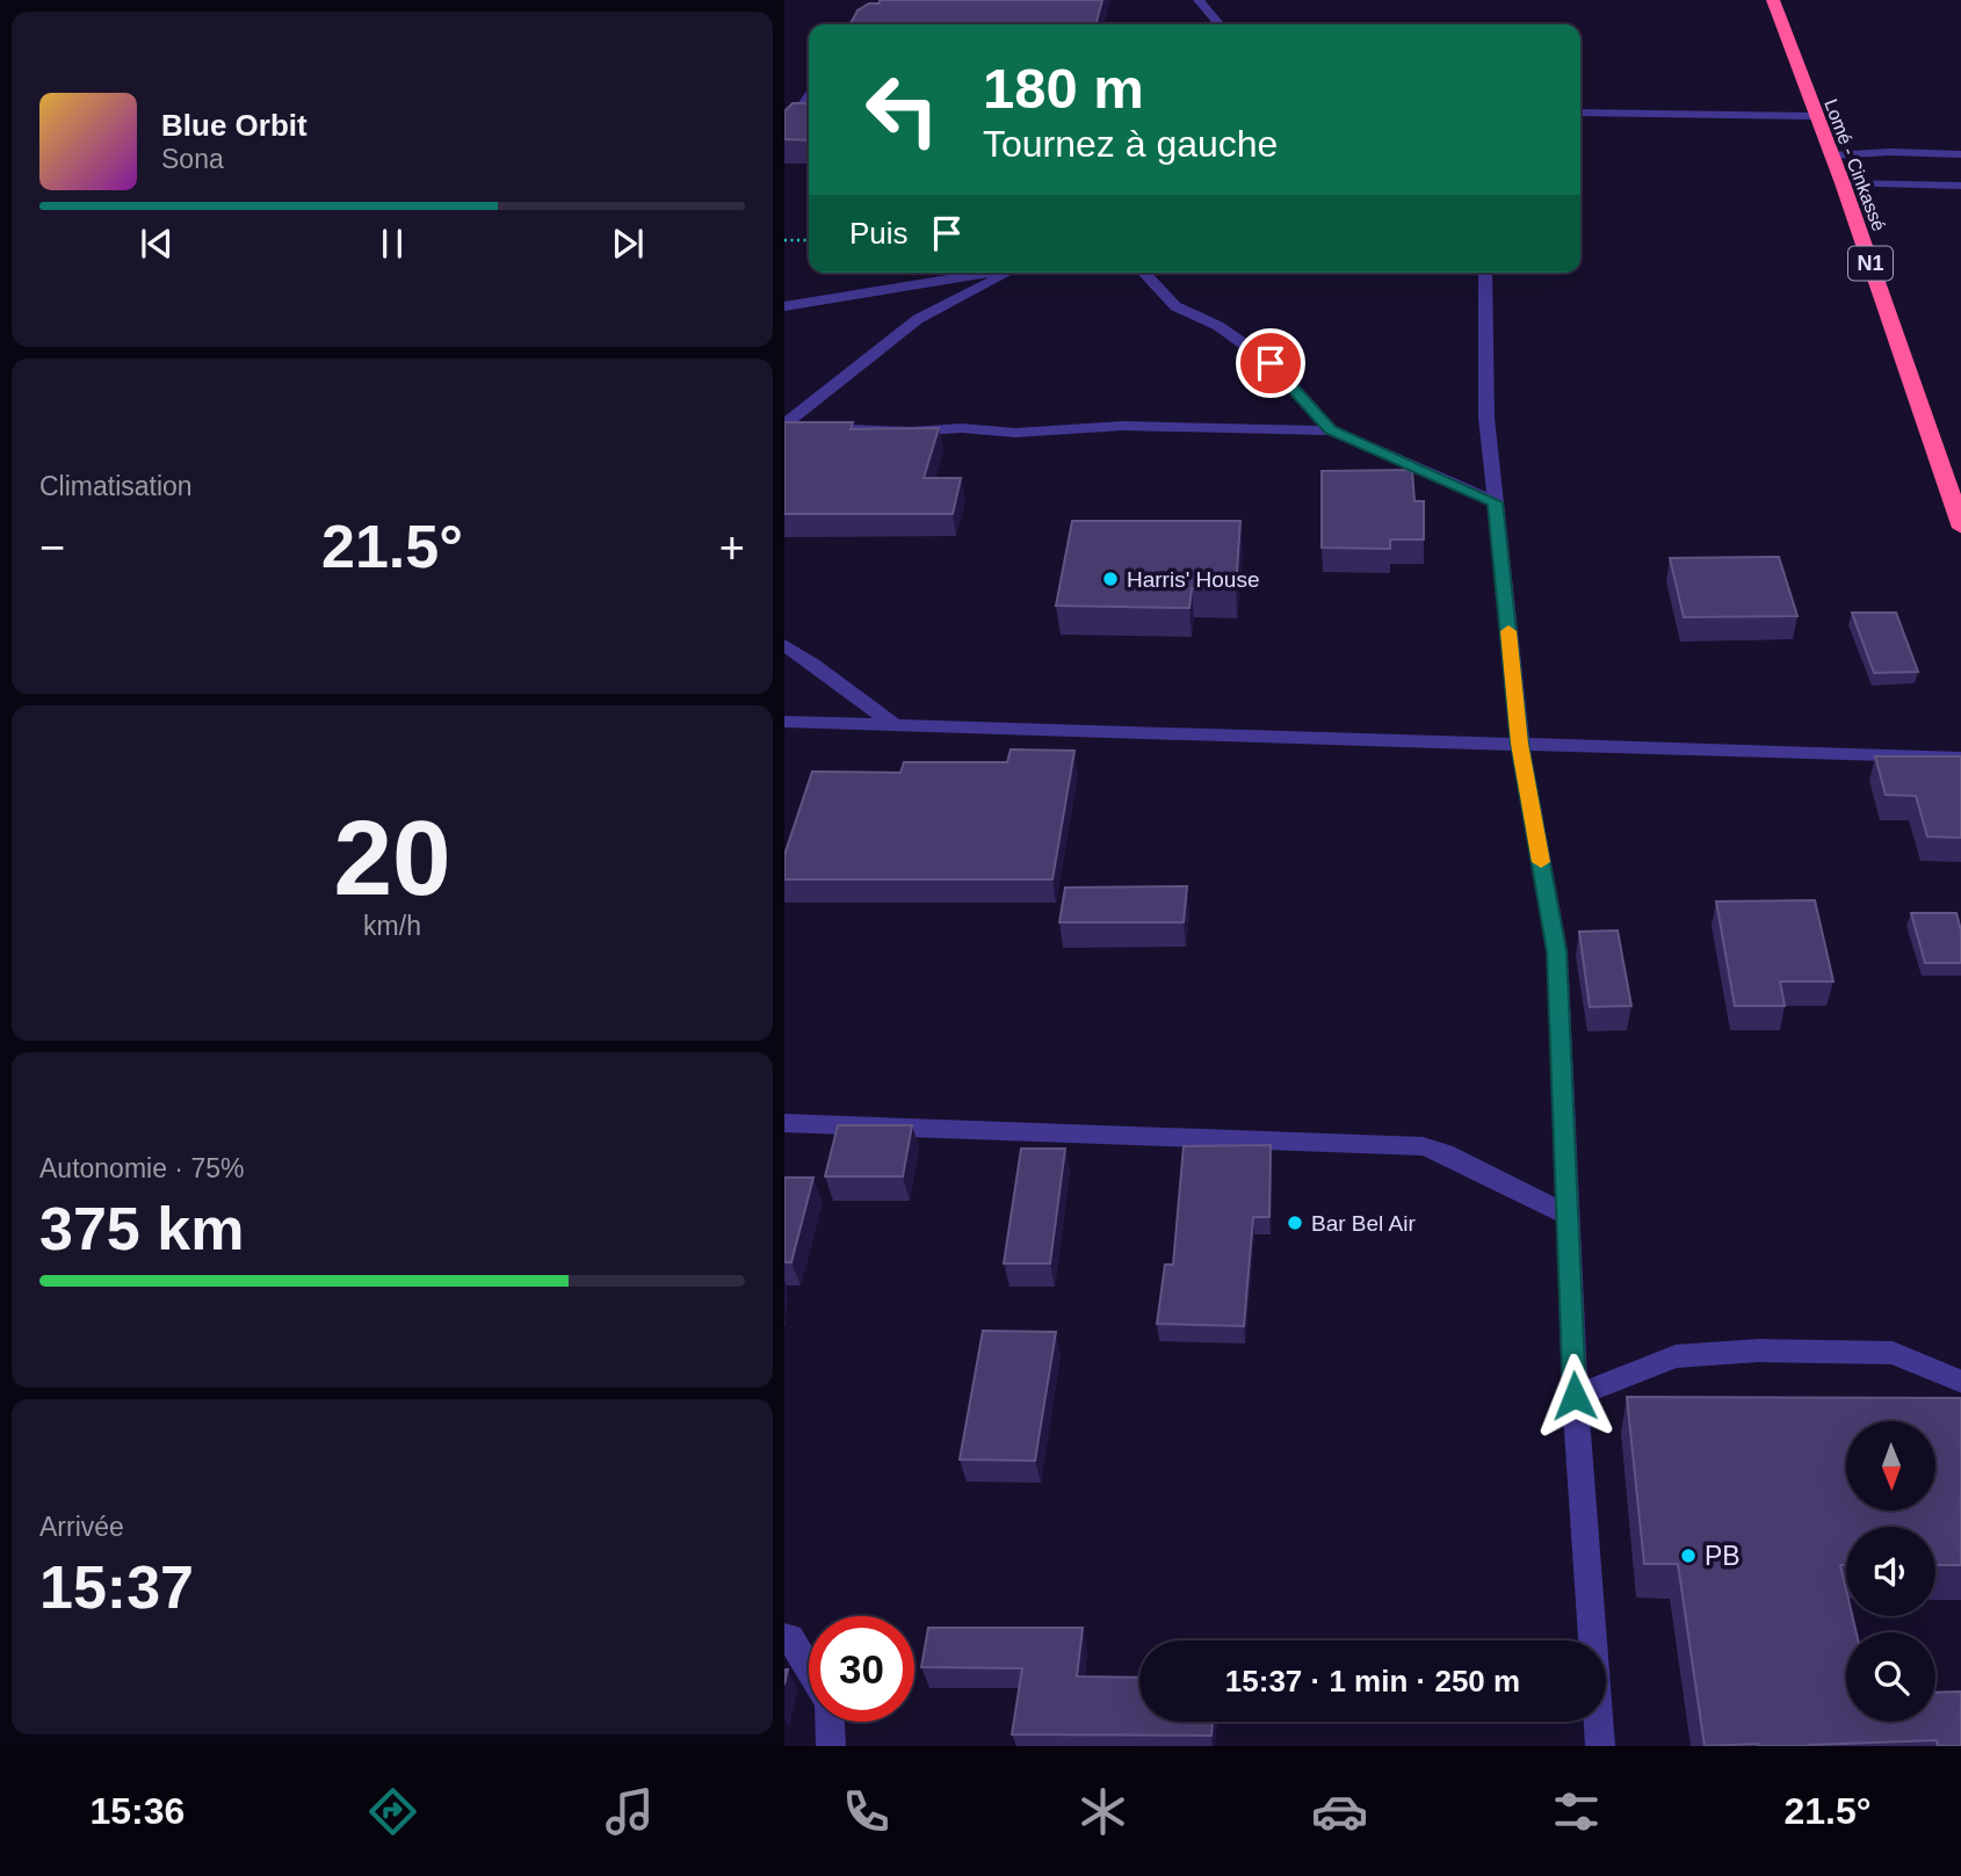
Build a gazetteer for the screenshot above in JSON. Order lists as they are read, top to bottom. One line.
{"streets":{"highway":["Lomé - Cinkassé","N1"]},"places":["Harris' House","Bar Bel Air","PB"],"north":"bottom","page":{"turn":["180 m","Tournez à gauche"],"song":["Blue Orbit","Sona"],"then":"Puis","tile":["Climatisation",["20","km/h"],["Autonomie · 75%","375 km"],["Arrivée","15:37"]],"heat":["−","21.5°","+"],"limit":"30","trip":"15:37 · 1 min · 250 m","tabs":["15:36","21.5°"]}}
